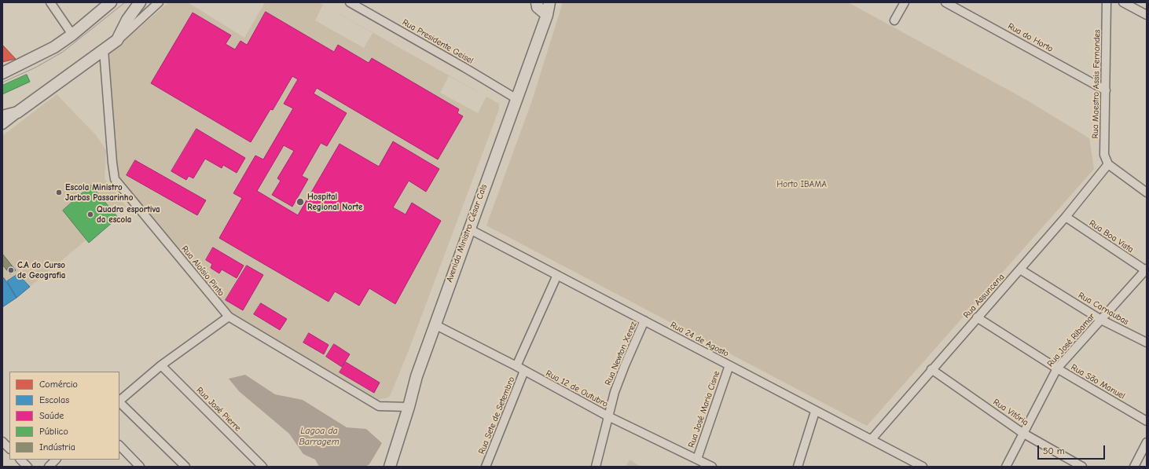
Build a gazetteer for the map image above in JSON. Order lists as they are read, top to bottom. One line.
{"streets":{"main road":["Avenida Ministro César Cals"],"street":["Rua do Horto","Rua Presidente Geisel","Rua Maestro Assis Fernandes","Rua Boa Vista","Rua Aloísio Pinto","Rua Assuncena","Rua Carnaubas","Rua 24 de Agosto","Rua José Ribamar","Rua Newton Xerez","Rua São Manuel","Rua 12 de Outubro","Rua José Pierre","Rua José Maria Cisne","Rua Vitória","Rua Sete de Setembro"]},"crossings":[["Rua do Horto","Rua Maestro Assis Fernandes"],["Rua Presidente Geisel","Avenida Ministro César Cals"],["Rua Maestro Assis Fernandes","Rua Assuncena"],["Avenida Ministro César Cals","Rua Aloísio Pinto"],["Avenida Ministro César Cals","Rua 24 de Agosto"],["Avenida Ministro César Cals","Rua 12 de Outubro"],["Rua Boa Vista","Rua Assuncena"],["Rua Boa Vista","Rua José Ribamar"],["Rua Assuncena","Rua Carnaubas"],["Rua Assuncena","Rua 24 de Agosto"],["Rua Assuncena","Rua São Manuel"],["Rua Assuncena","Rua Vitória"],["Rua Carnaubas","Rua José Ribamar"],["Rua 24 de Agosto","Rua Newton Xerez"],["Rua 24 de Agosto","Rua José Maria Cisne"],["Rua 24 de Agosto","Rua Sete de Setembro"],["Rua José Ribamar","Rua São Manuel"],["Rua José Ribamar","Rua Vitória"],["Rua Newton Xerez","Rua 12 de Outubro"],["Rua 12 de Outubro","Rua José Maria Cisne"],["Rua 12 de Outubro","Rua Sete de Setembro"]],"water":["Lagoa da Barragem"],"parks":["Horto IBAMA"],"places":["Escola Ministro Jarbas Passarinho","Hospital Regional Norte","Quadra esportiva da escola","C.A do Curso de Geografia"],"legend":["Comércio","Escolas","Saúde","Público","Indústria"],"scale_bar":"50 m"}
